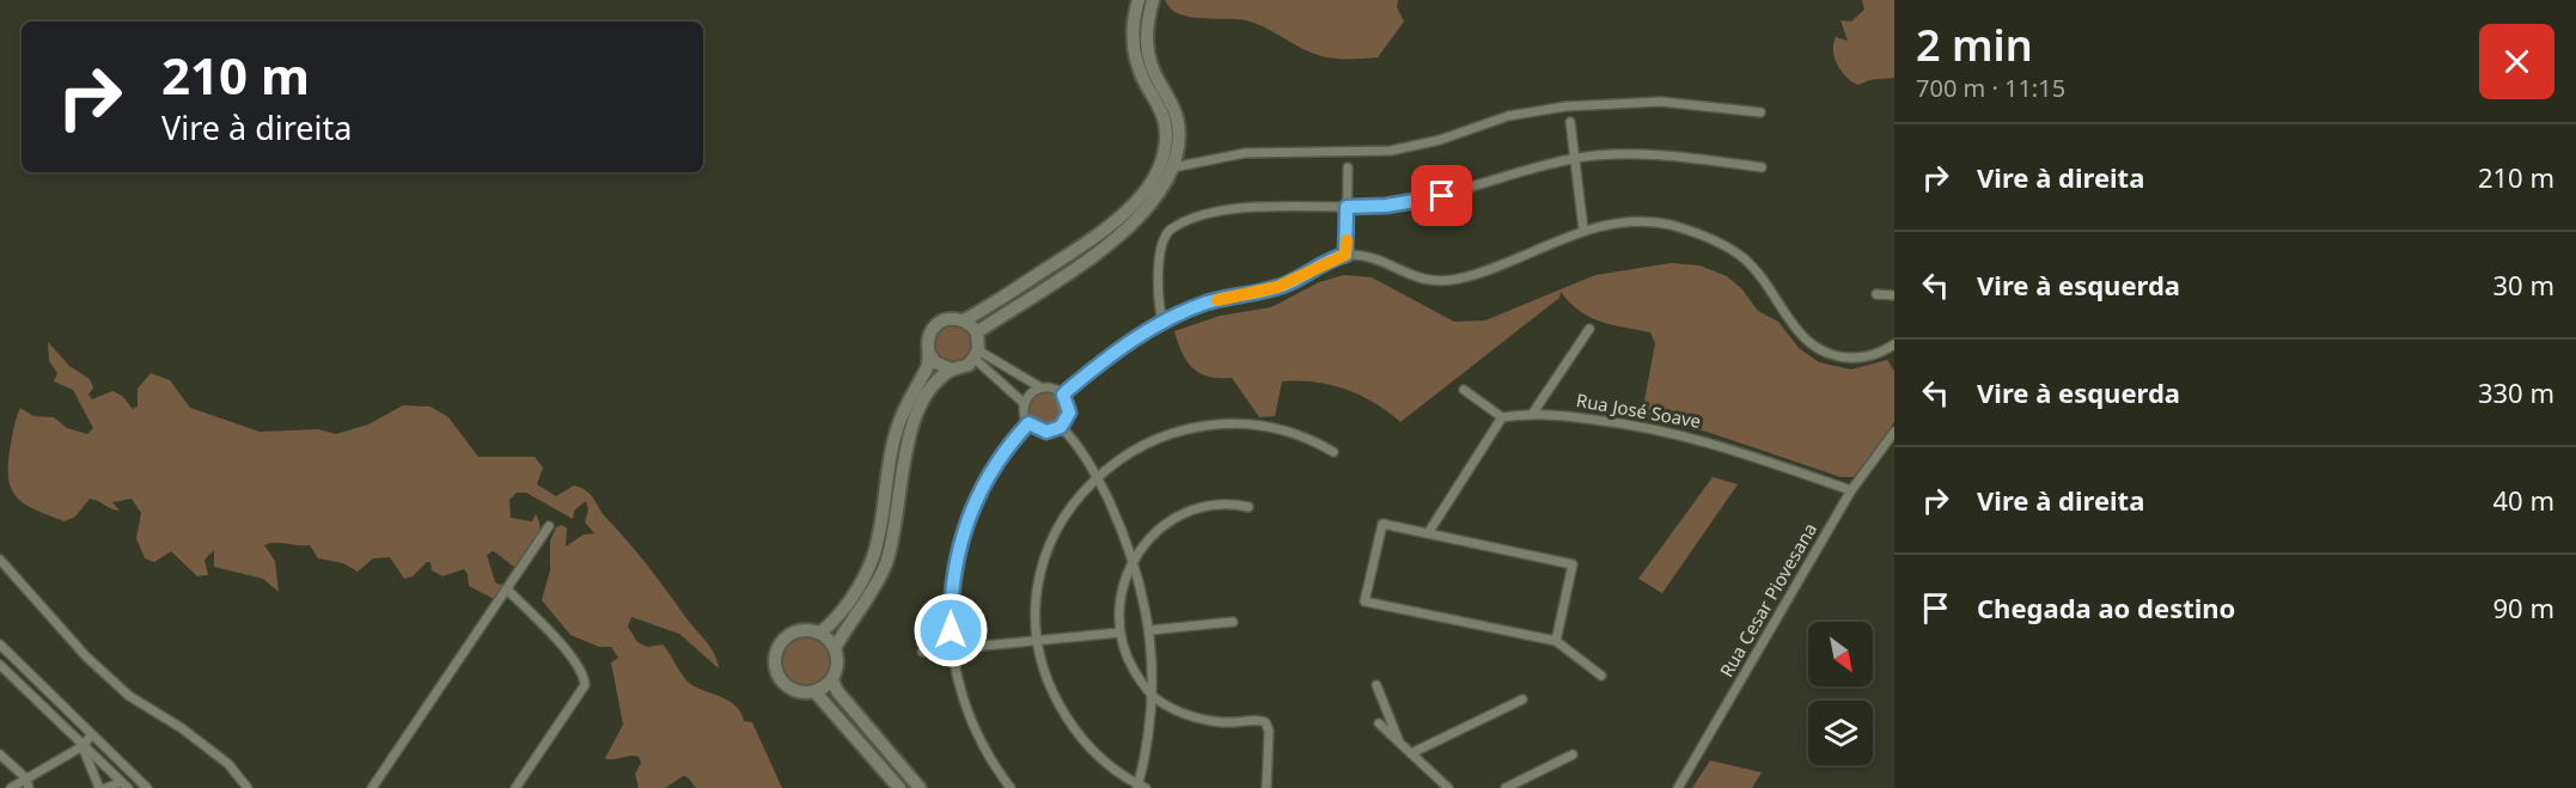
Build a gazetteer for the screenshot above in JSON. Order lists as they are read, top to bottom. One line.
{"streets":{"street":["Rua José Soave","Rua Cesar Piovesana"]},"crossings":[["Rua José Soave","Rua Cesar Piovesana"]],"north":"bottom right","page":{"heading":["2 min","700 m · 11:15"],"turn":["210 m","Vire à direita"],"list":[{"name":"Vire à direita","value":"210 m"},{"name":"Vire à esquerda","value":"30 m"},{"name":"Vire à esquerda","value":"330 m"},{"name":"Vire à direita","value":"40 m"},{"name":"Chegada ao destino","value":"90 m"}]}}
